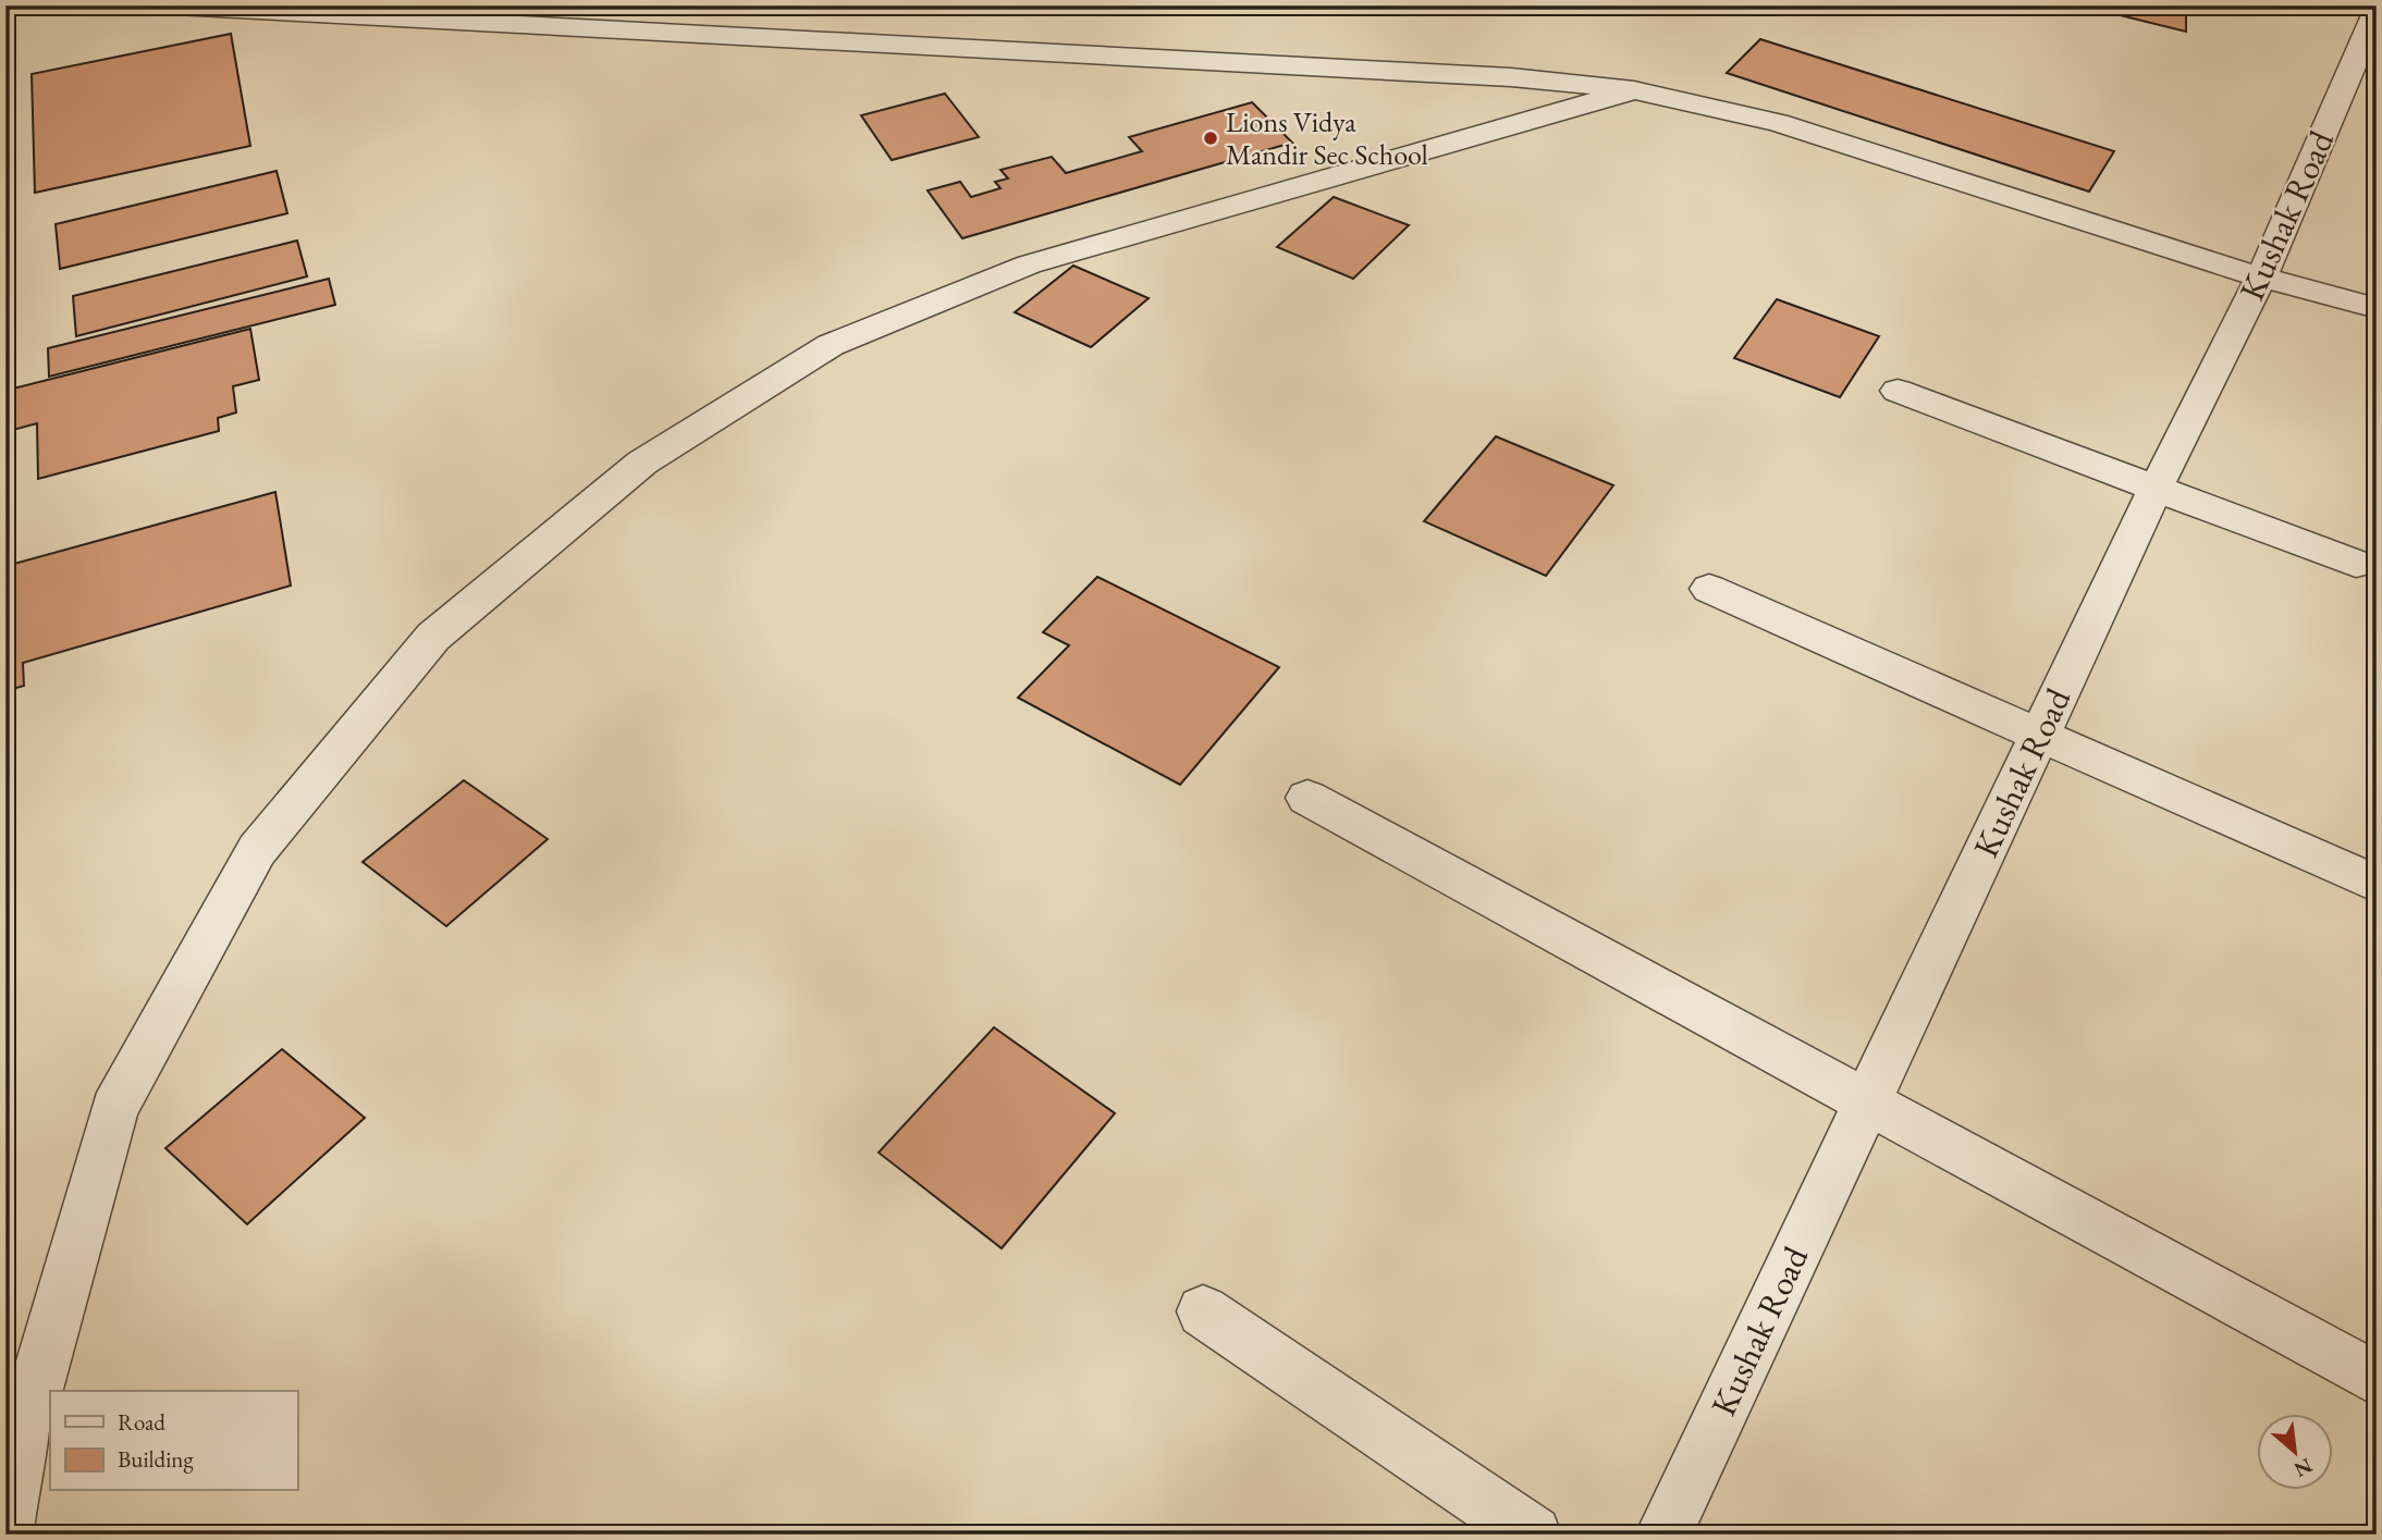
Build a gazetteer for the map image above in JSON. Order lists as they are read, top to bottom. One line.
{"streets":{"street":["Kushak Road"]},"places":["Lions Vidya Mandir Sec School"],"legend":["Road","Building"],"north":"bottom right"}
